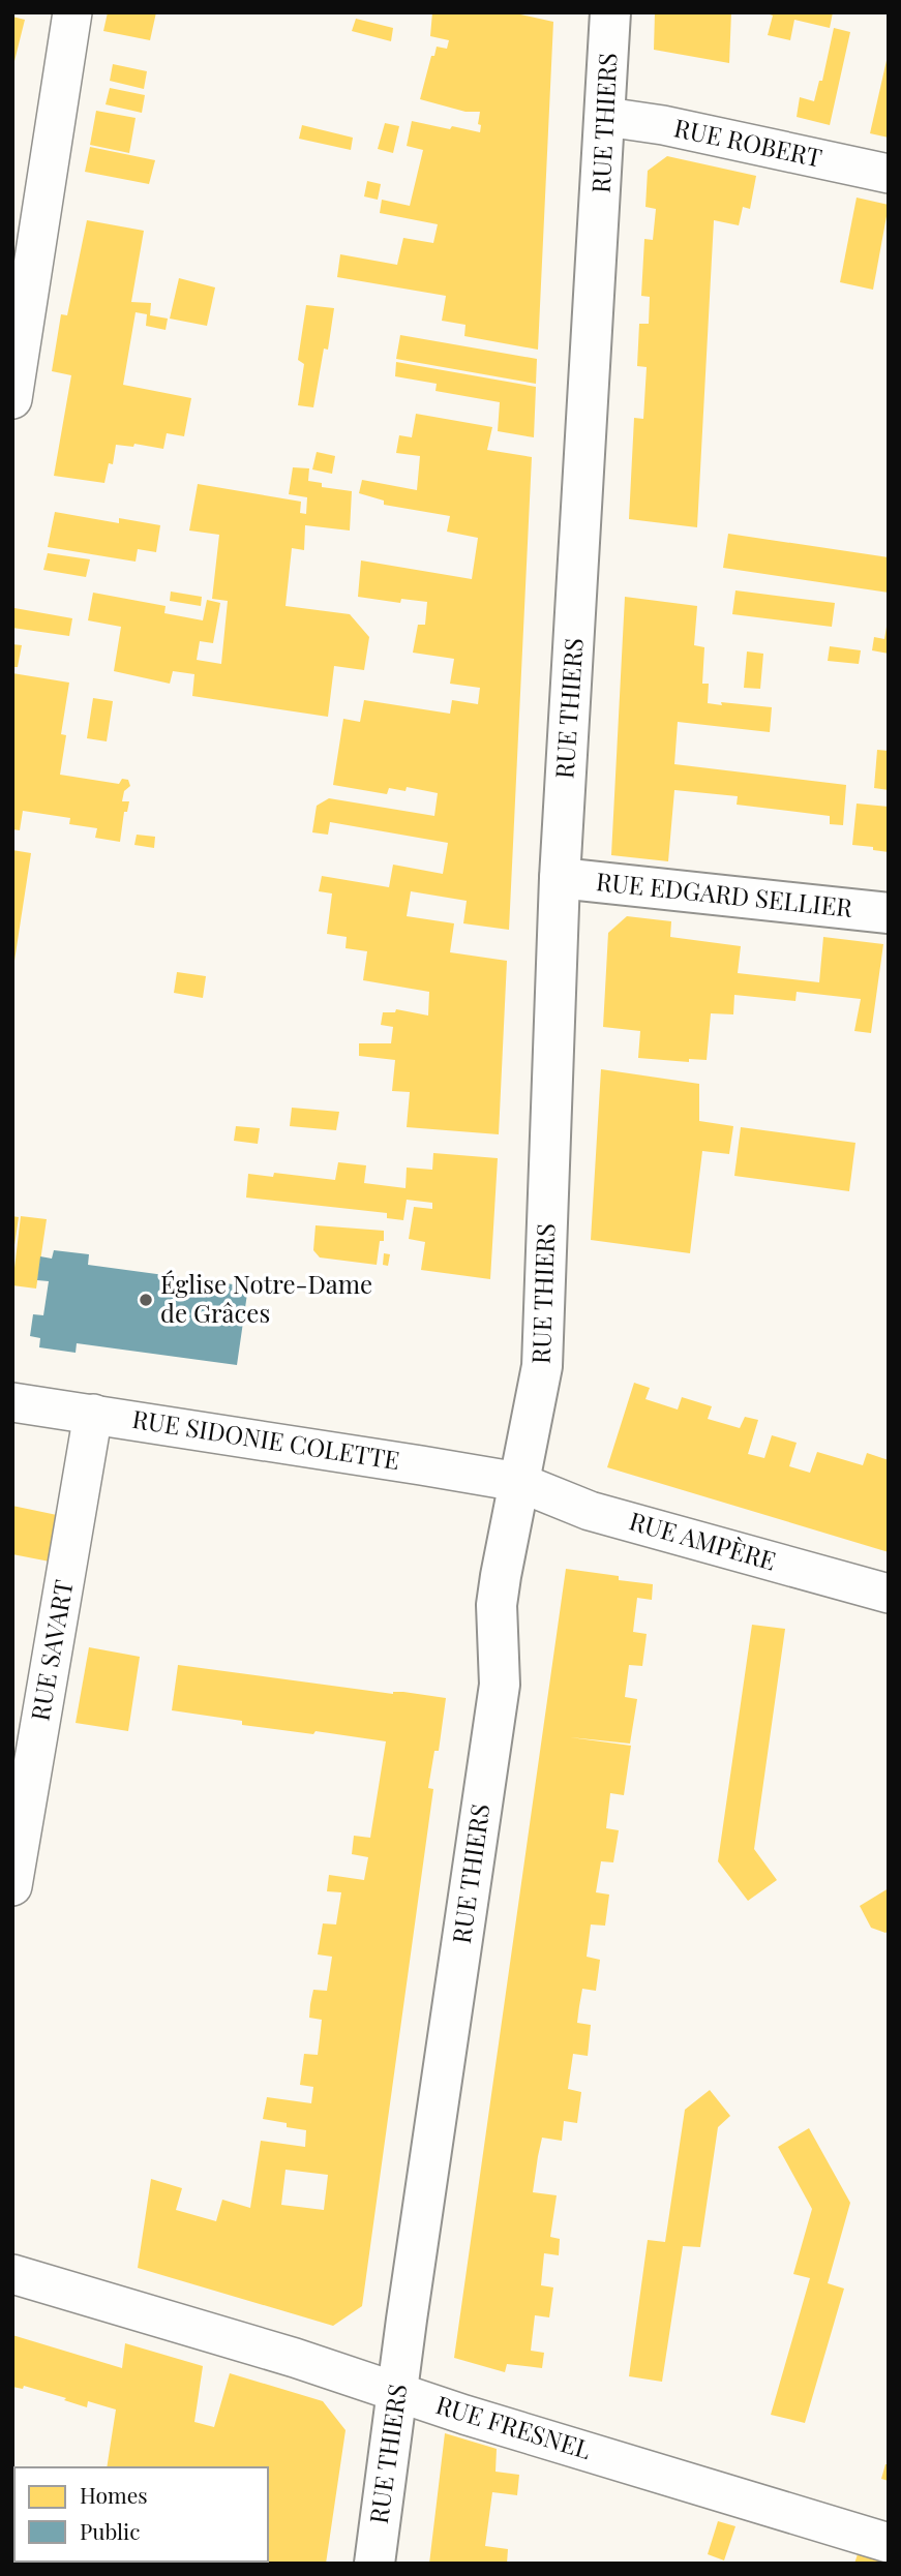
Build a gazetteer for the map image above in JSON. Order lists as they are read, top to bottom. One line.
{"streets":{"street":["RUE THIERS","RUE ROBERT","RUE EDGARD SELLIER","RUE SIDONIE COLETTE","RUE AMPÈRE","RUE SAVART","RUE FRESNEL"]},"crossings":[["RUE THIERS","RUE ROBERT"],["RUE THIERS","RUE EDGARD SELLIER"],["RUE THIERS","RUE SIDONIE COLETTE"],["RUE THIERS","RUE AMPÈRE"],["RUE THIERS","RUE FRESNEL"],["RUE SIDONIE COLETTE","RUE AMPÈRE"],["RUE SIDONIE COLETTE","RUE SAVART"]],"places":["Église Notre-Dame de Grâces"],"legend":["Homes","Public"]}
